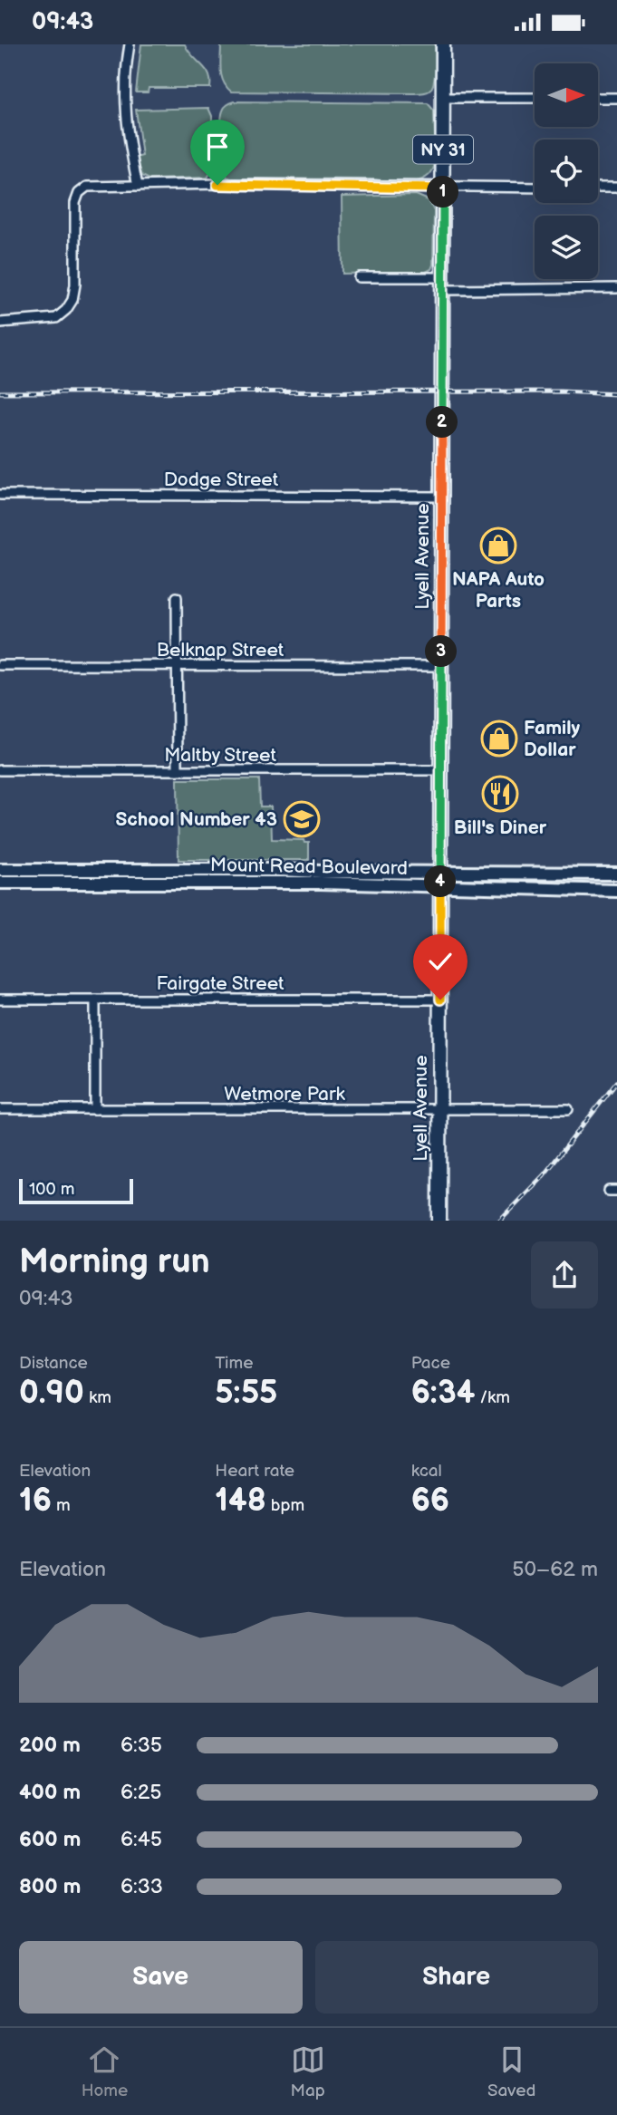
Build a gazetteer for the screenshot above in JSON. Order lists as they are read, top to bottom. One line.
{"streets":{"main road":["NY 31","Lyell Avenue","Mount Read Boulevard"],"street":["Dodge Street","Belknap Street","Maltby Street","Fairgate Street","Wetmore Park"]},"crossings":[["Dodge Street","Lyell Avenue"],["Lyell Avenue","Belknap Street"],["Lyell Avenue","Maltby Street"],["Lyell Avenue","Mount Read Boulevard"],["Lyell Avenue","Fairgate Street"],["Lyell Avenue","Wetmore Park"]],"places":{"shop":["NAPA Auto Parts","Family Dollar"],"restaurant":["Bill's Diner"],"school or university":["School Number 43"]},"scale_bar":"100 m","north":"right","page":{"status":"09:43","pins":["1","2","3","4"],"scale":"100 m","heading":["Morning run","09:43"],"stats":[["Distance","0.90 km"],["Time","5:55"],["Pace","6:34 /km"],["Elevation","16 m"],["Heart rate","148 bpm"],["kcal","66"]],"chart":["Elevation","50–62 m"],"list":[{"name":"200 m","note":"6:35"},{"name":"400 m","note":"6:25"},{"name":"600 m","note":"6:45"},{"name":"800 m","note":"6:33"}],"buttons":["Save","Share"],"tabs":["Home","Map","Saved"]}}
